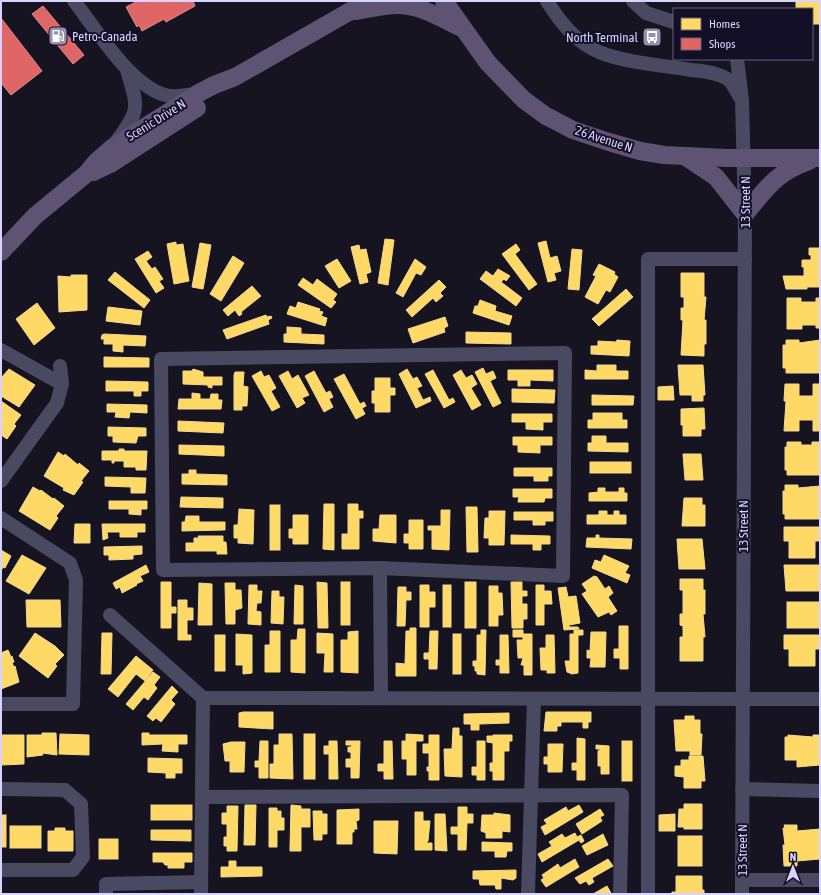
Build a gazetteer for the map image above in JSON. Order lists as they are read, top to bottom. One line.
{"streets":{"main road":["Scenic Drive N","26 Avenue N"],"street":["13 Street N"]},"crossings":[["26 Avenue N","13 Street N"]],"places":{"fuel station":["Petro-Canada"],"bus stop":["North Terminal"]},"legend":["Homes","Shops"],"north":"top"}
